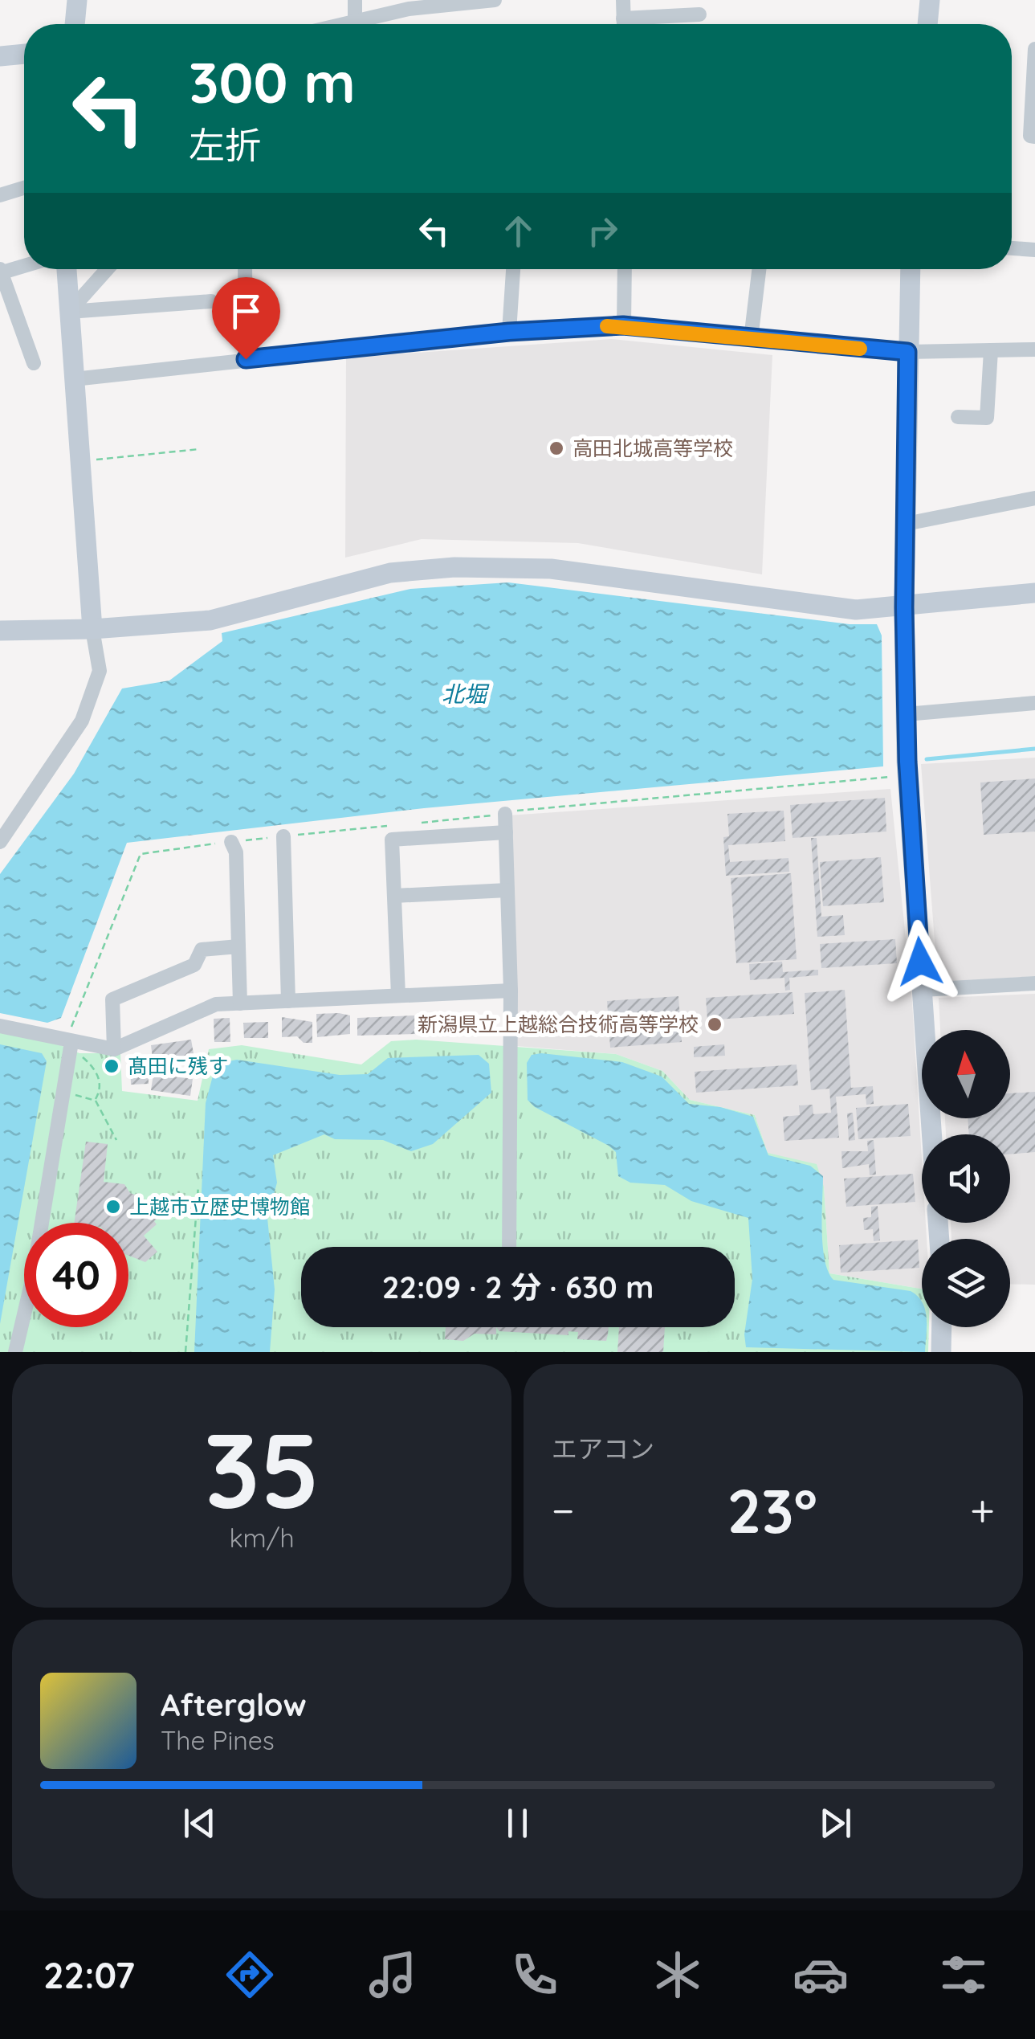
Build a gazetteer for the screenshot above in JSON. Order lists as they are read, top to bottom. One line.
{"water":["北堀"],"places":["高田北城高等学校","新潟県立上越総合技術高等学校","髙田に残す","上越市立歴史博物館"],"north":"top","page":{"turn":["300 m","左折"],"limit":"40","trip":"22:09 · 2 分 · 630 m","tile":[["35","km/h"],"エアコン"],"heat":["−","23°","+"],"song":["Afterglow","The Pines"],"tabs":"22:07"}}
